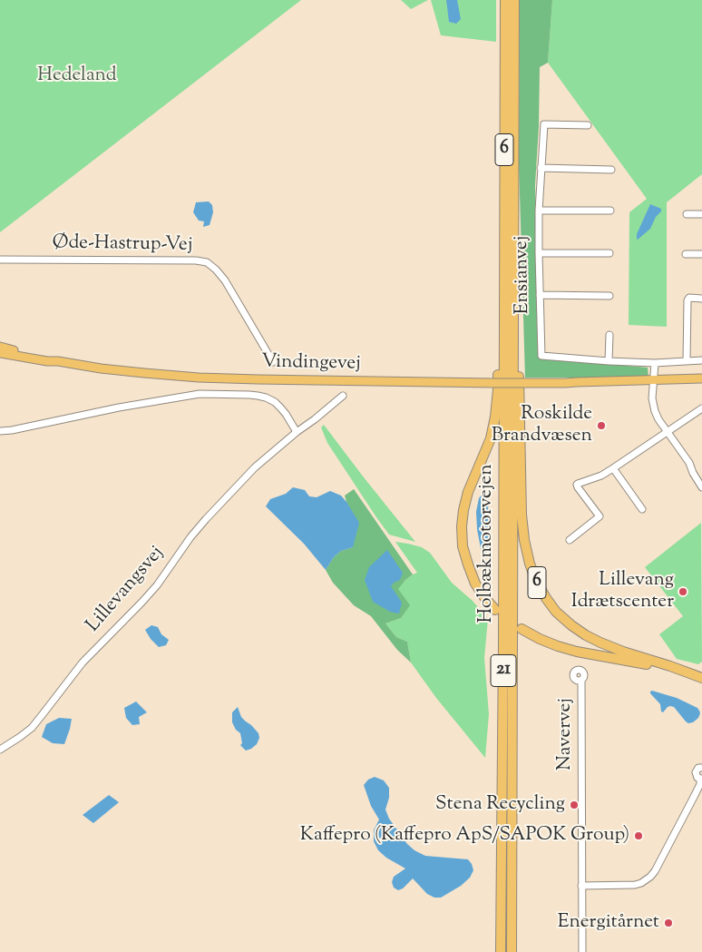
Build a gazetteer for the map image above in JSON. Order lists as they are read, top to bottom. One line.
{"streets":{"highway":["6","Holbækmotorvejen","21"],"main road":["Vindingevej"],"street":["Øde-Hastrup-Vej","Ensianvej","Lillevangsvej","Navervej"]},"crossings":[["6","Holbækmotorvejen"]],"parks":["Hedeland"],"places":["Roskilde Brandvæsen","Lillevang Idrætscenter","Stena Recycling","Kaffepro (Kaffepro ApS/SAPOK Group)","Energitårnet"]}
